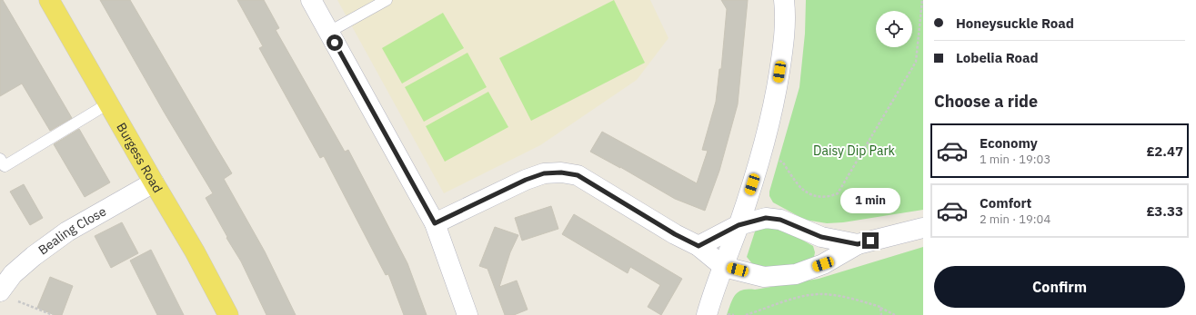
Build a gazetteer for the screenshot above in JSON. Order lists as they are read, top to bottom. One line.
{"streets":{"main road":["Burgess Road"],"street":["Bealing Close"]},"crossings":[["Burgess Road","Bealing Close"]],"parks":["Daisy Dip Park"],"page":{"banner":["Honeysuckle Road","Lobelia Road"],"heading":"Choose a ride","list":[{"name":"Economy","note":"1 min · 19:03","value":"£2.47"},{"name":"Comfort","note":"2 min · 19:04","value":"£3.33"}],"bubble":"1 min","buttons":"Confirm"}}
